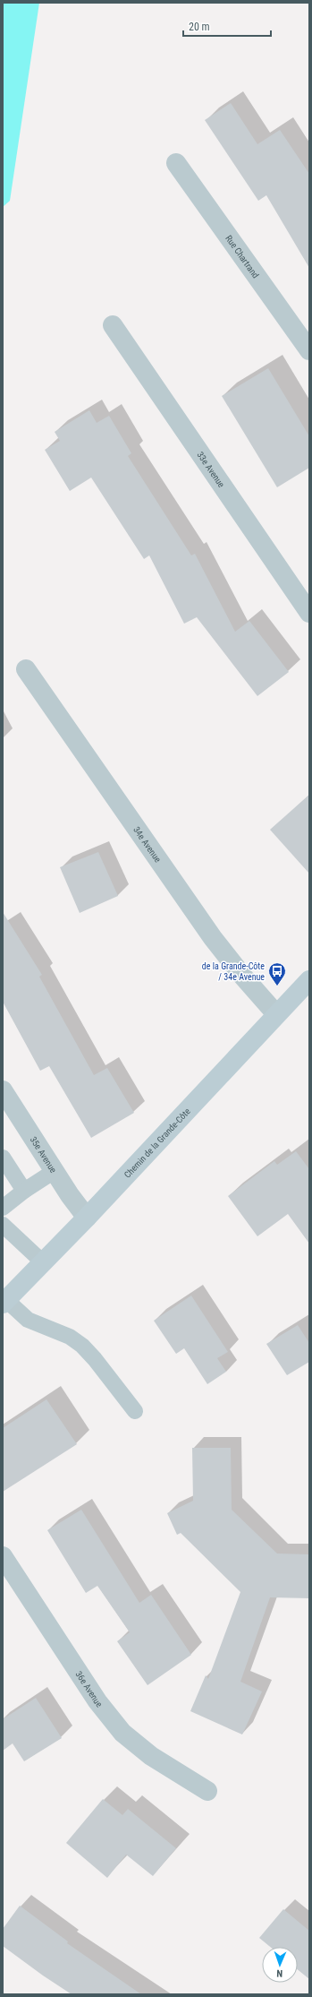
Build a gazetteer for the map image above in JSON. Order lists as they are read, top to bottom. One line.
{"streets":{"main road":["Chemin de la Grande-Côte"],"street":["Rue Chartrand","33e Avenue","34e Avenue","35e Avenue","36e Avenue"]},"crossings":[["34e Avenue","Chemin de la Grande-Côte"],["Chemin de la Grande-Côte","35e Avenue"]],"places":{"bus stop":["de la Grande-Côte / 34e Avenue"]},"scale_bar":"20 m","north":"bottom"}
